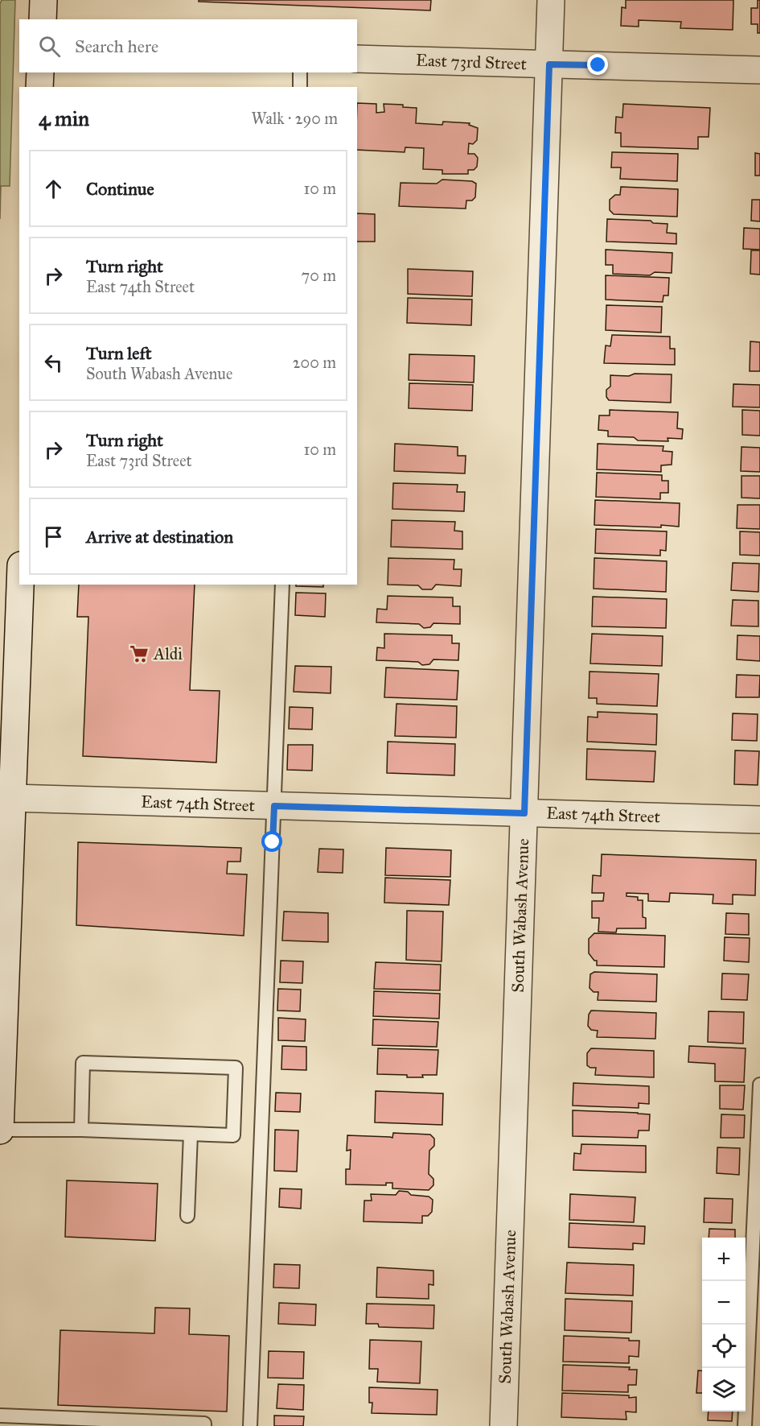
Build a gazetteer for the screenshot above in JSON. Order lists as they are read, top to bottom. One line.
{"streets":{"street":["East 73rd Street","East 74th Street","South Wabash Avenue"]},"crossings":[["East 73rd Street","South Wabash Avenue"],["East 74th Street","South Wabash Avenue"]],"places":{"supermarket":["Aldi"]},"page":{"search":"Search here","heading":["4 min","Walk · 290 m"],"list":[["Continue","10 m"],["Turn right","East 74th Street","70 m"],["Turn left","South Wabash Avenue","200 m"],["Turn right","East 73rd Street","10 m"],"Arrive at destination"],"map_buttons":["+","−"]}}
